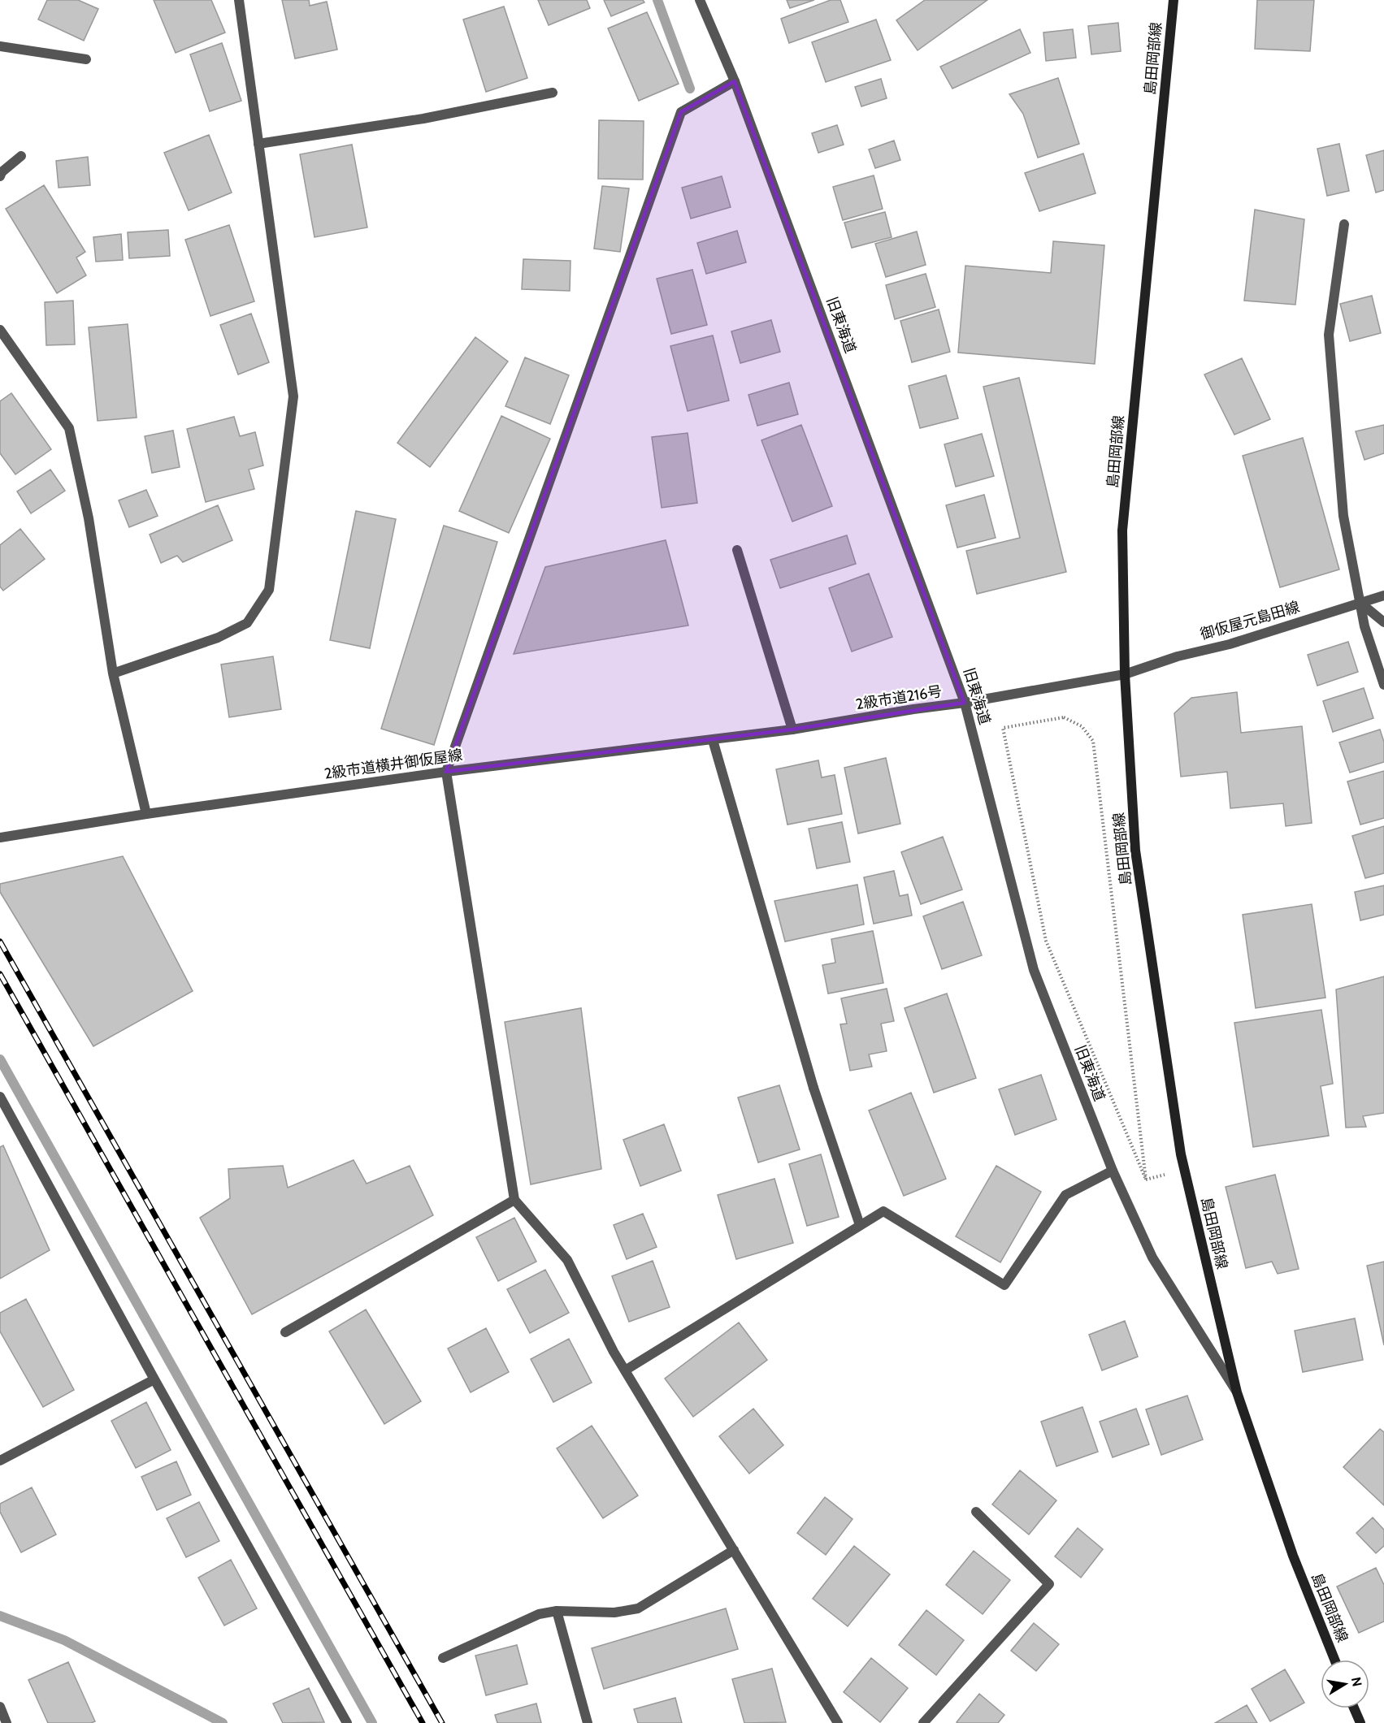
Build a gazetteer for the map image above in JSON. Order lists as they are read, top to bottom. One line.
{"streets":{"main road":["島田岡部線"],"street":["旧東海道","御仮屋元島田線","2級市道216号","2級市道横井御仮屋線"]},"crossings":[["島田岡部線","旧東海道"],["島田岡部線","御仮屋元島田線"],["島田岡部線","2級市道216号"],["旧東海道","2級市道216号"],["御仮屋元島田線","2級市道216号"],["2級市道216号","2級市道横井御仮屋線"]],"north":"right"}
